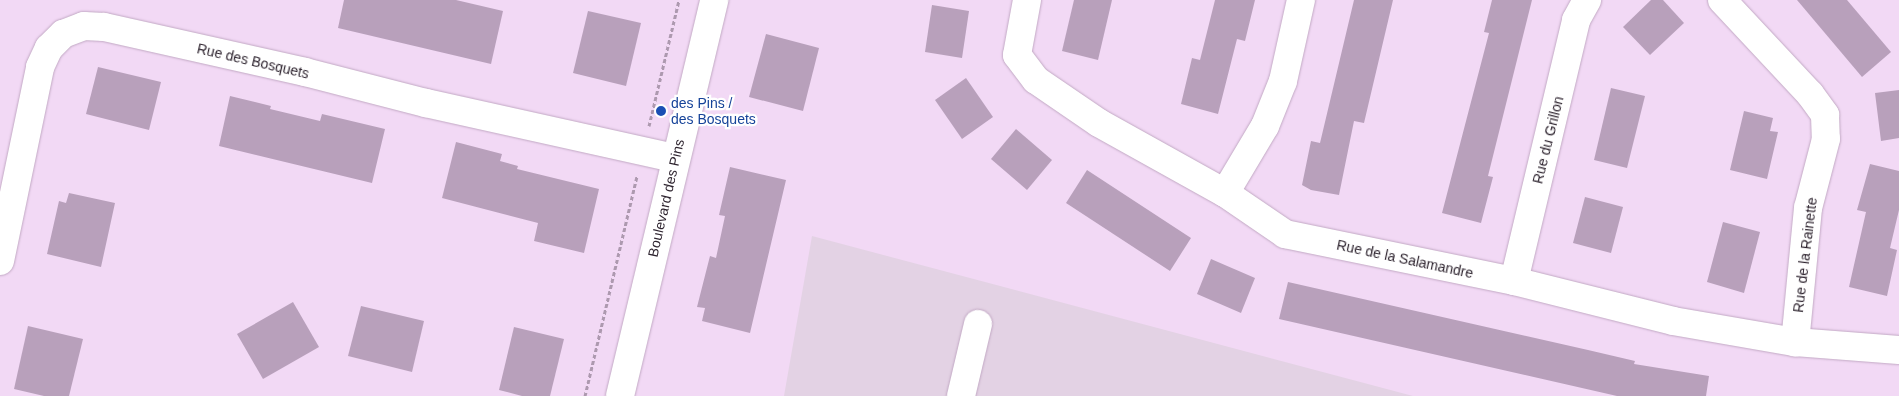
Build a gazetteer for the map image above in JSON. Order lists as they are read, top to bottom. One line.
{"streets":{"street":["Rue des Bosquets","Rue du Grillon","Boulevard des Pins","Rue de la Rainette","Rue de la Salamandre"]},"crossings":[["Rue des Bosquets","Boulevard des Pins"],["Rue du Grillon","Rue de la Salamandre"],["Rue de la Rainette","Rue de la Salamandre"]],"places":["des Pins / des Bosquets"]}
